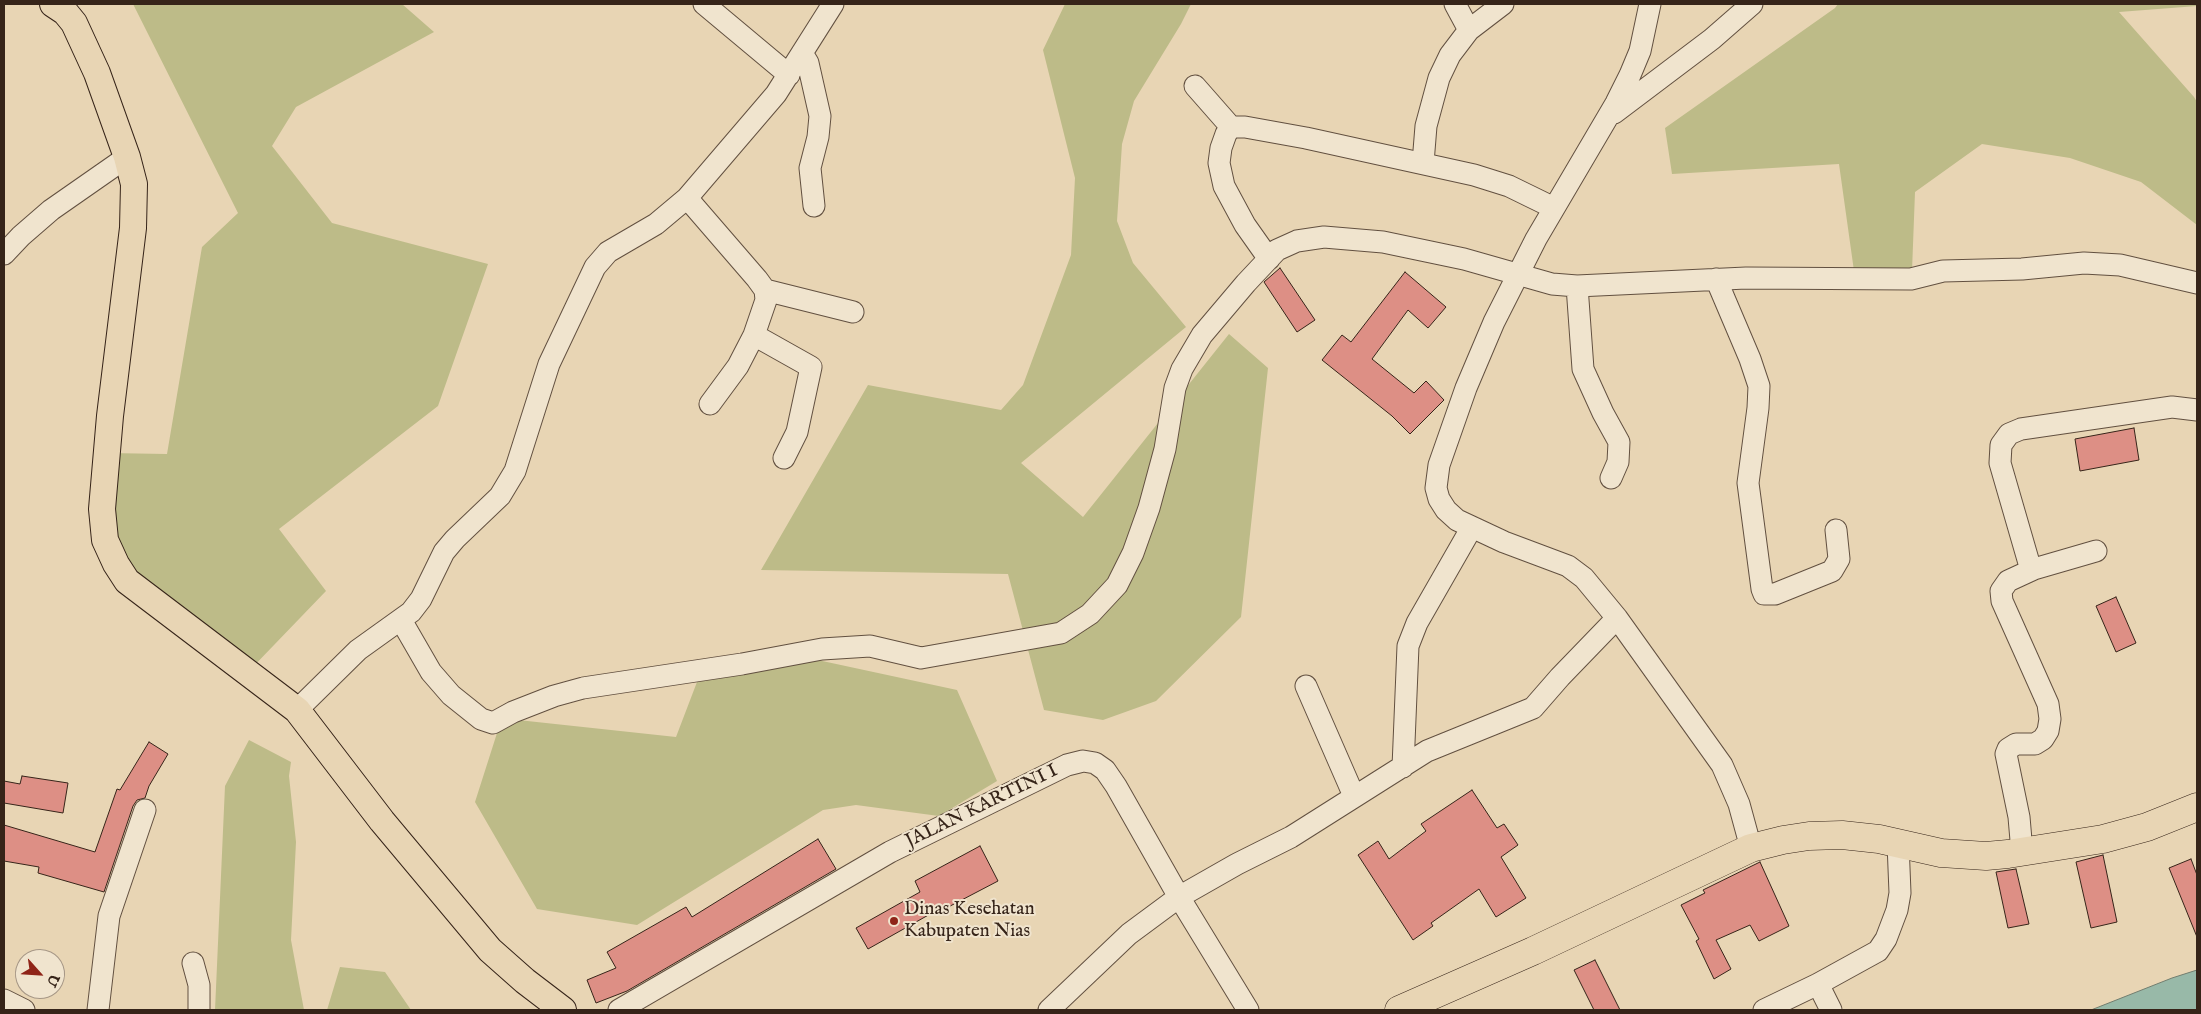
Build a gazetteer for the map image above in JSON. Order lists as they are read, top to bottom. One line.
{"streets":{"street":["JALAN KARTINI I"]},"places":["Dinas Kesehatan Kabupaten Nias"],"north":"bottom right"}
